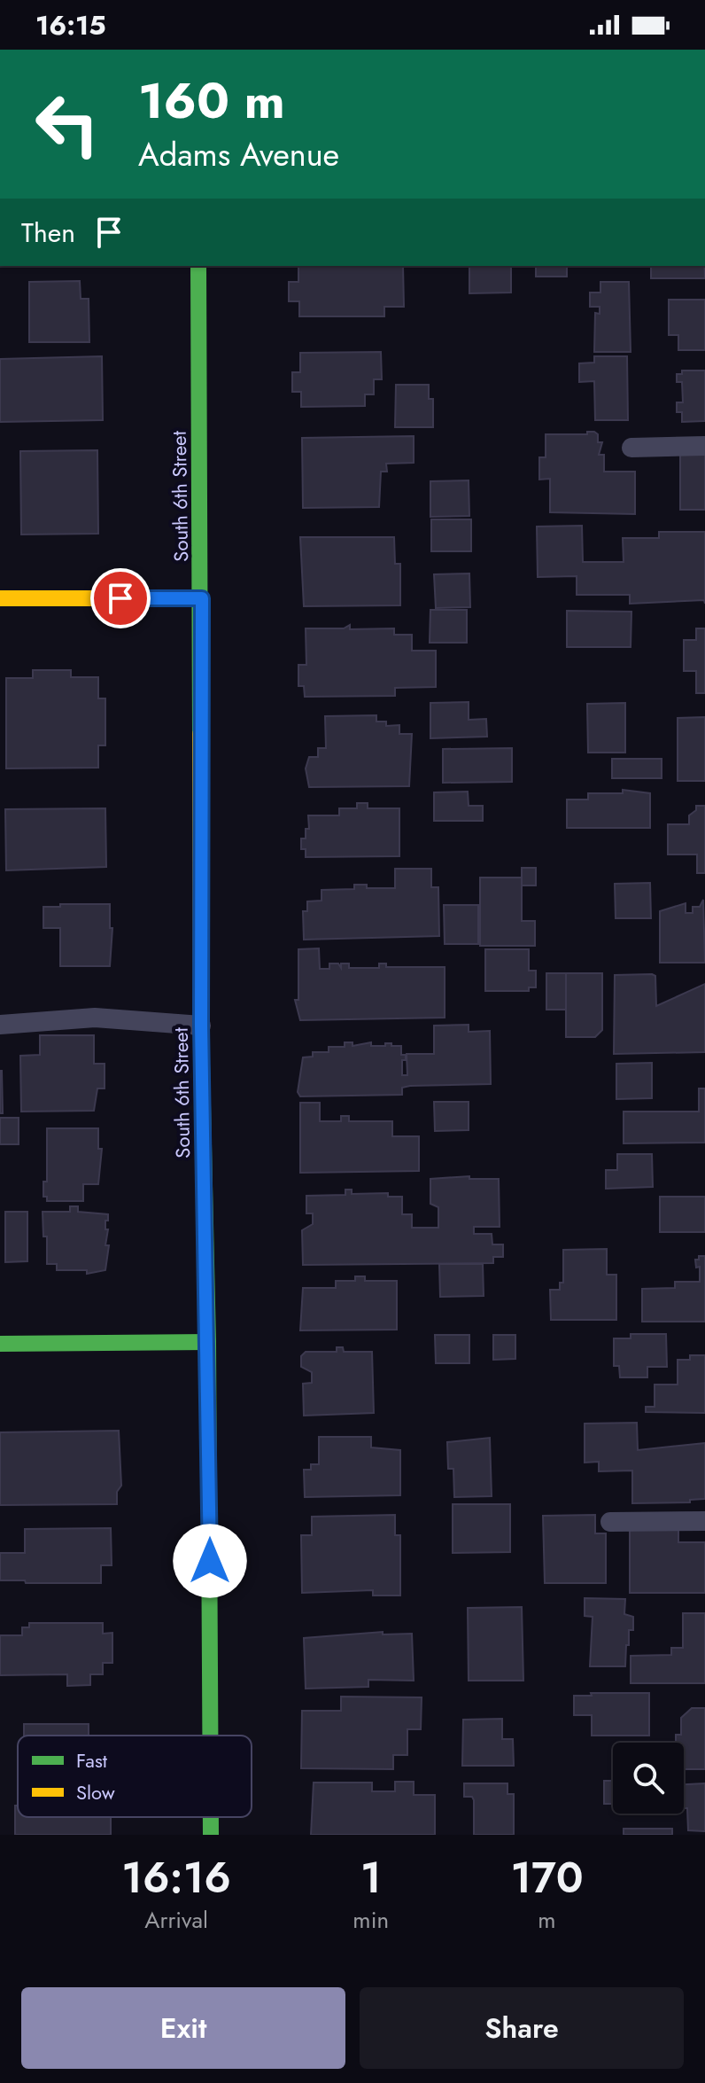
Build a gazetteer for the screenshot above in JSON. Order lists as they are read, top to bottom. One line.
{"streets":{"street":["South 6th Street"]},"legend":["Fast","Slow"],"page":{"status":"16:15","turn":["160 m","Adams Avenue"],"then":"Then","eta":["16:16","Arrival","1","min","170","m"],"buttons":["Exit","Share"]}}
